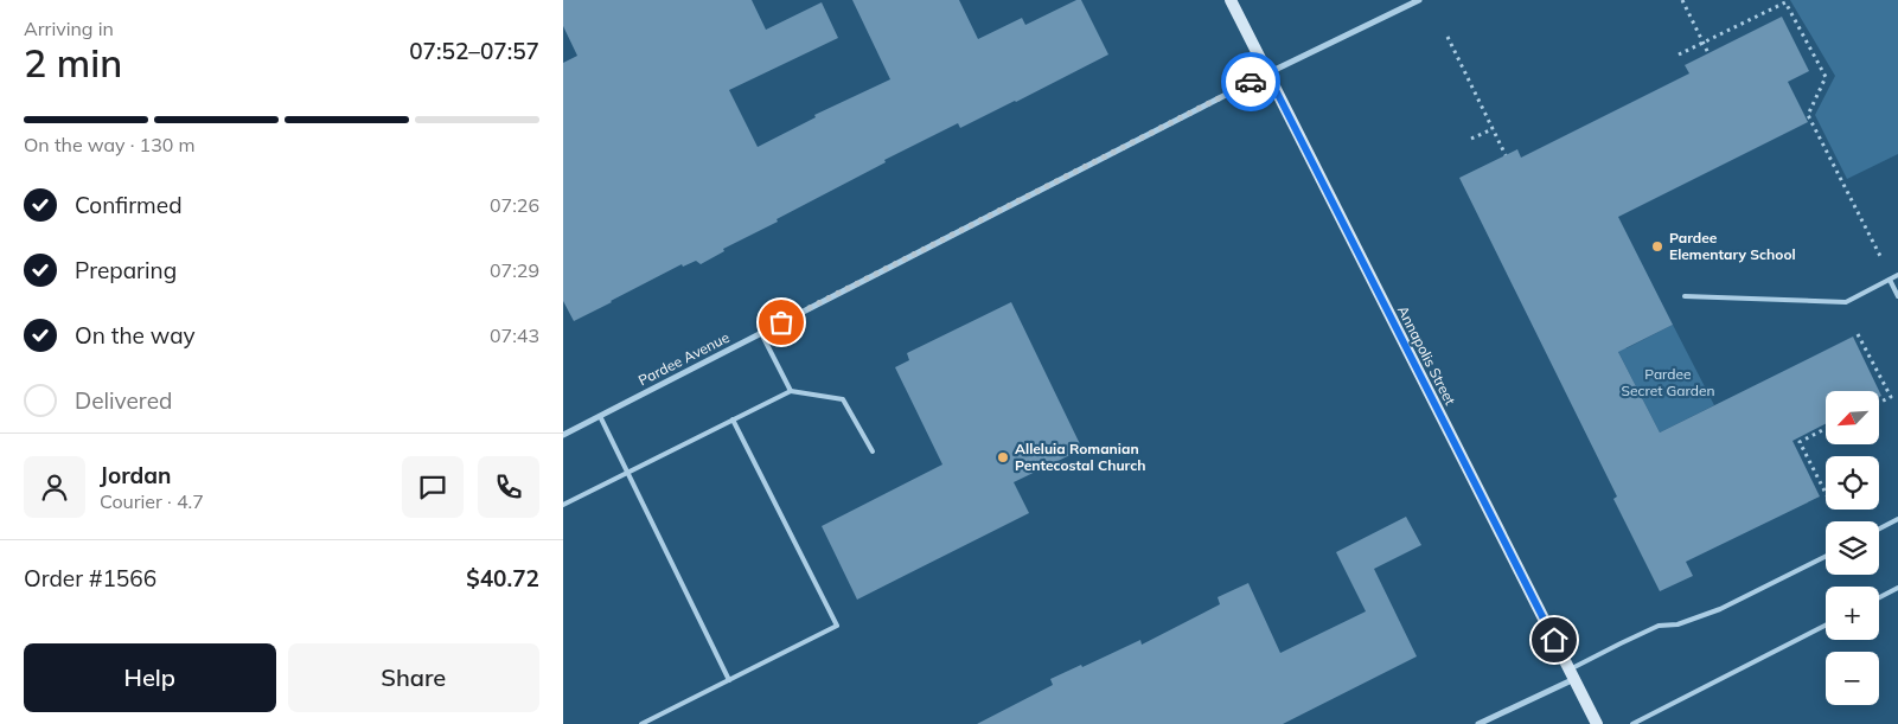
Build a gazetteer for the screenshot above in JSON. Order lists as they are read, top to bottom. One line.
{"streets":{"street":["Annapolis Street","Pardee Avenue"]},"crossings":[["Annapolis Street","Pardee Avenue"]],"parks":["Pardee Secret Garden"],"places":["Pardee Elementary School","Alleluia Romanian Pentecostal Church"],"north":"bottom left","page":{"heading":["2 min","Arriving in","07:52–07:57"],"panel":["Jordan","Courier · 4.7","Order #1566","$40.72"],"bar":"On the way · 130 m","list":[["Confirmed","07:26"],["Preparing","07:29"],["On the way","07:43"],"Delivered"],"map_buttons":["+","−"],"buttons":["Help","Share"]}}
